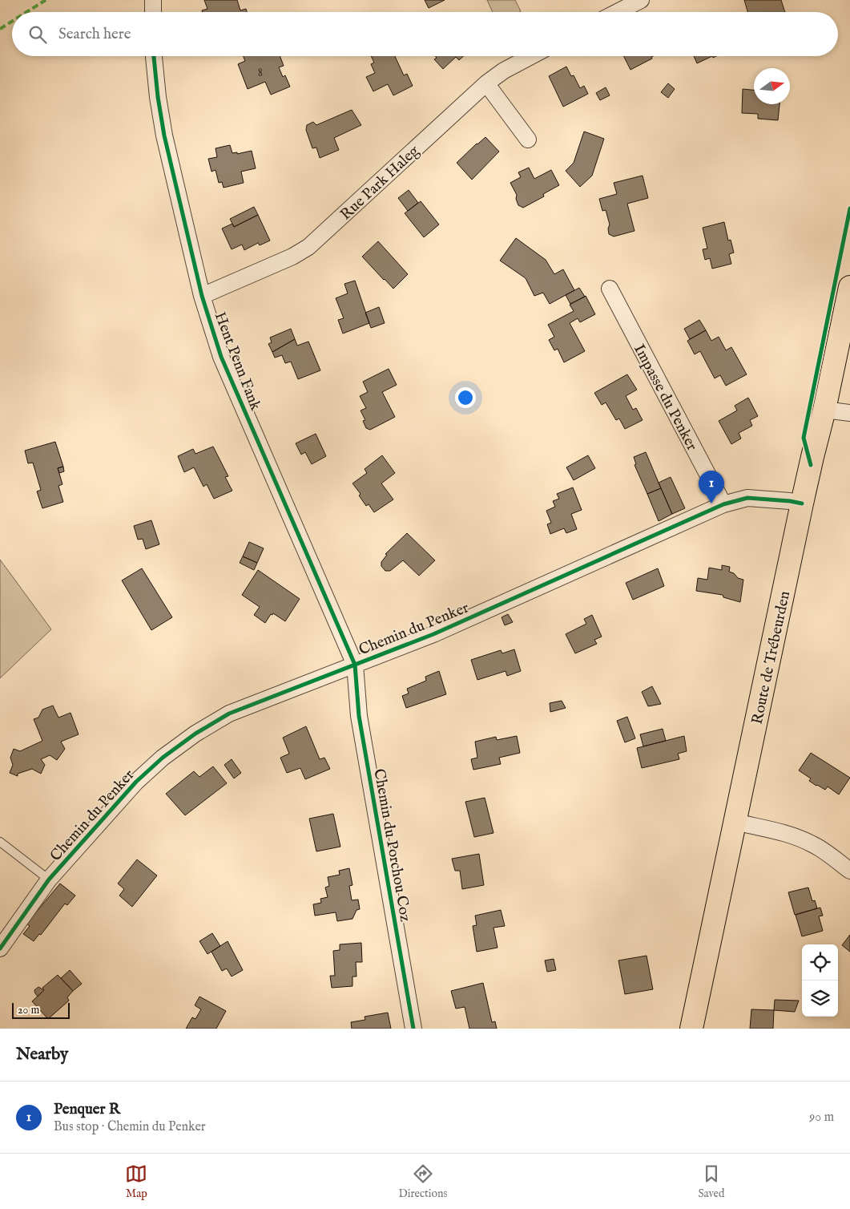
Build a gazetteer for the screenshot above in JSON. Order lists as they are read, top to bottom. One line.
{"streets":{"main road":["Route de Trébeurden"],"street":["Rue Park Haleg","Hent Penn Fank","Impasse du Penker","Chemin du Penker","Chemin du Porchou Coz"]},"crossings":[["Rue Park Haleg","Hent Penn Fank"],["Hent Penn Fank","Chemin du Penker"],["Hent Penn Fank","Chemin du Porchou Coz"],["Impasse du Penker","Chemin du Penker"],["Chemin du Penker","Route de Trébeurden"],["Chemin du Penker","Chemin du Porchou Coz"]],"house_numbers":["8"],"scale_bar":"20 m","north":"right","page":{"search":"Search here","pins":"1","scale":"20 m","heading":"Nearby","list":[{"mark":"1","name":"Penquer R","note":"Bus stop · Chemin du Penker","value":"90 m"}],"nav":["Map","Directions","Saved"]}}
